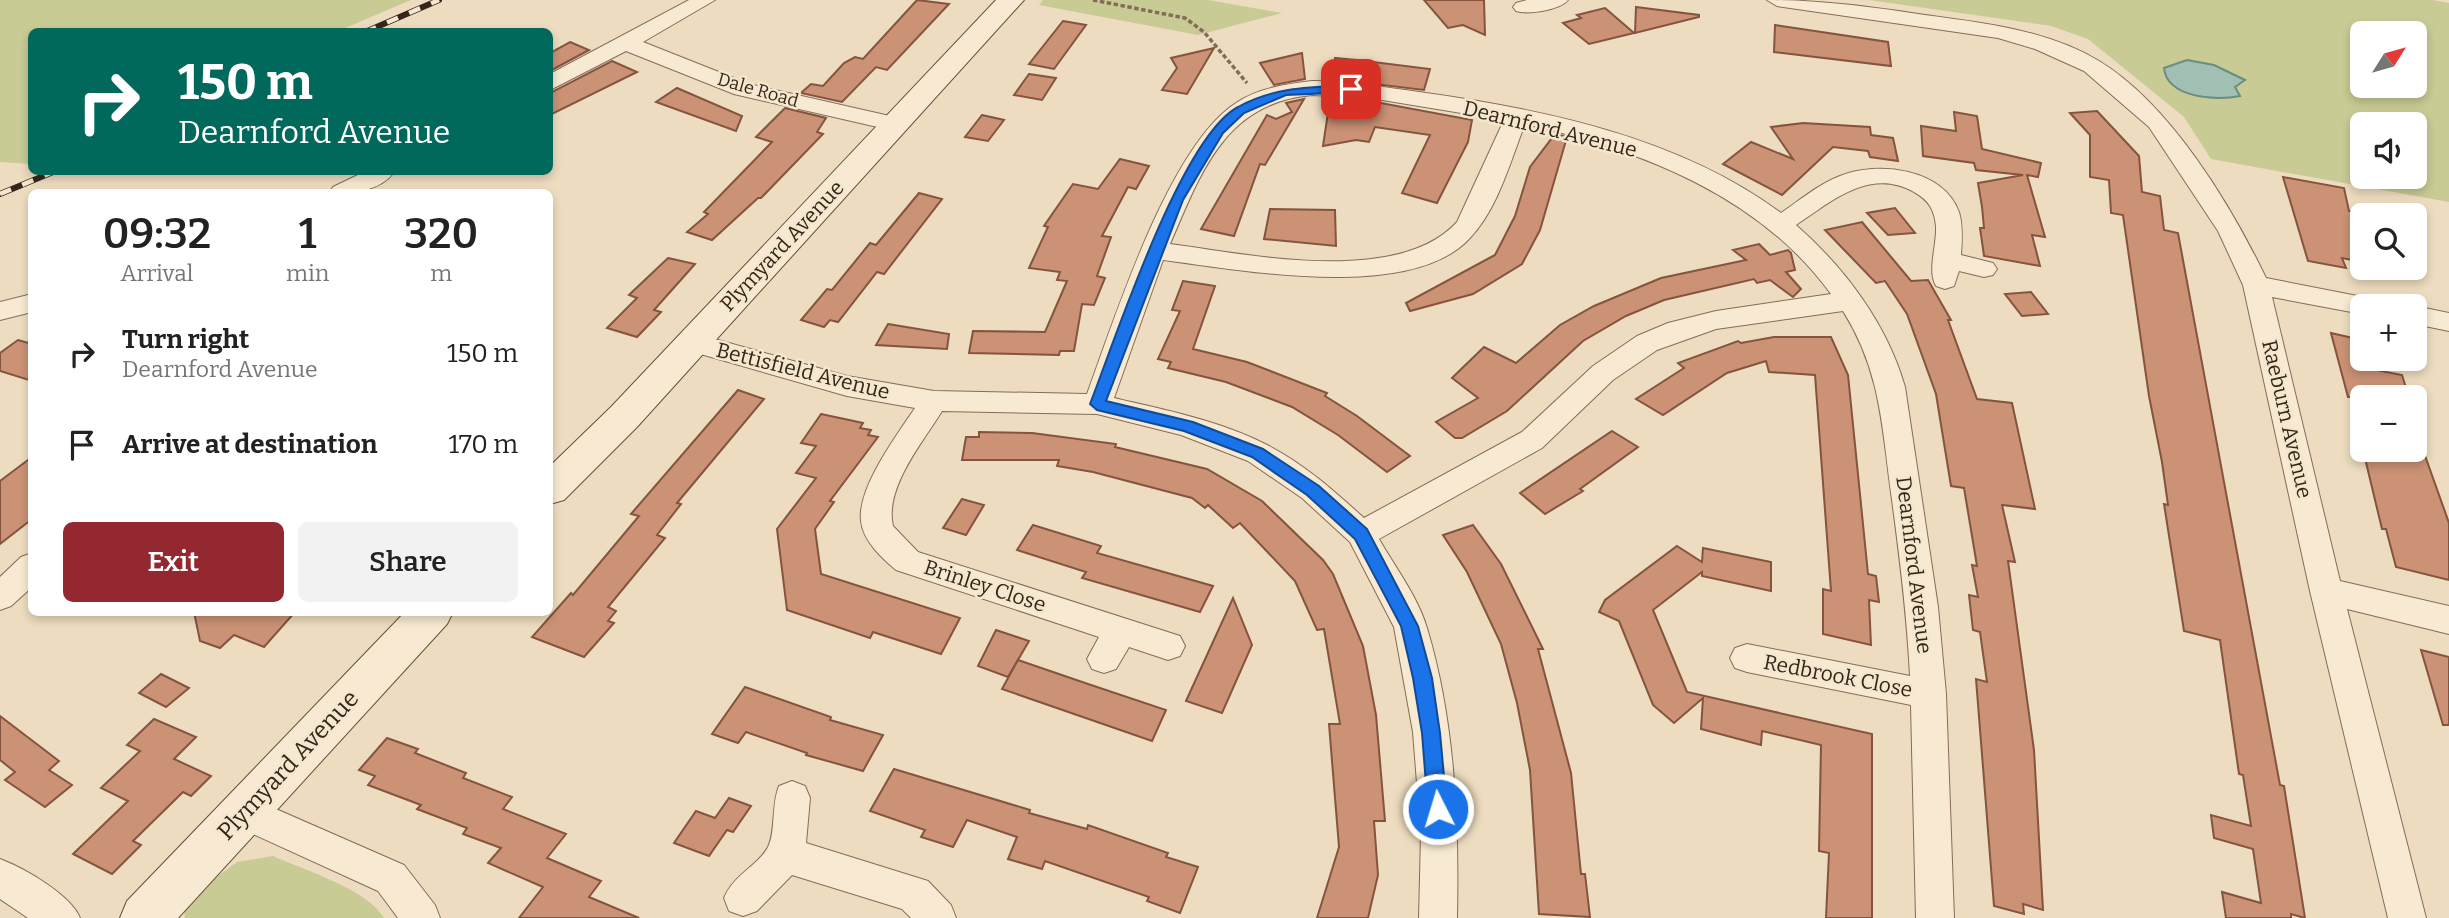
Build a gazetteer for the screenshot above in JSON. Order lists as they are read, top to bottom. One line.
{"streets":{"street":["Dale Road","Dearnford Avenue","Plymyard Avenue","Bettisfield Avenue","Raeburn Avenue","Brinley Close","Redbrook Close"]},"crossings":[["Dale Road","Plymyard Avenue"],["Dearnford Avenue","Bettisfield Avenue"],["Dearnford Avenue","Redbrook Close"],["Plymyard Avenue","Bettisfield Avenue"],["Bettisfield Avenue","Brinley Close"]],"north":"top right","page":{"map_buttons":["+","−"],"turn":["150 m","Dearnford Avenue"],"eta":["09:32","Arrival","1","min","320","m"],"list":[{"name":"Turn right","note":"Dearnford Avenue","value":"150 m"},{"name":"Arrive at destination","value":"170 m"}],"buttons":["Exit","Share"]}}
